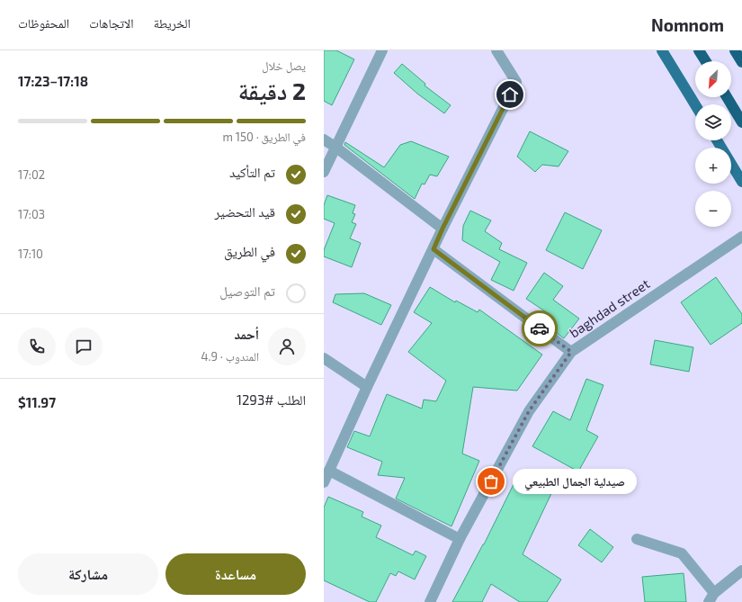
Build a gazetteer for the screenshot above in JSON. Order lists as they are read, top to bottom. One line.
{"streets":{"street":["baghdad street"]},"places":["صيدلية الجمال الطبيعي"],"north":"bottom left","page":{"header":"Nomnom","nav":["الخريطة","الاتجاهات","المحفوظات"],"heading":["2 دقيقة","يصل خلال","17:18–17:23"],"panel":["أحمد","المندوب · 4.9","الطلب #1293","$11.97"],"map_buttons":["+","−"],"bar":"في الطريق · 150 m","list":[["تم التأكيد","17:02"],["قيد التحضير","17:03"],["في الطريق","17:10"],"تم التوصيل"],"bubble":"صيدلية الجمال الطبيعي","buttons":["مساعدة","مشاركة"]}}
